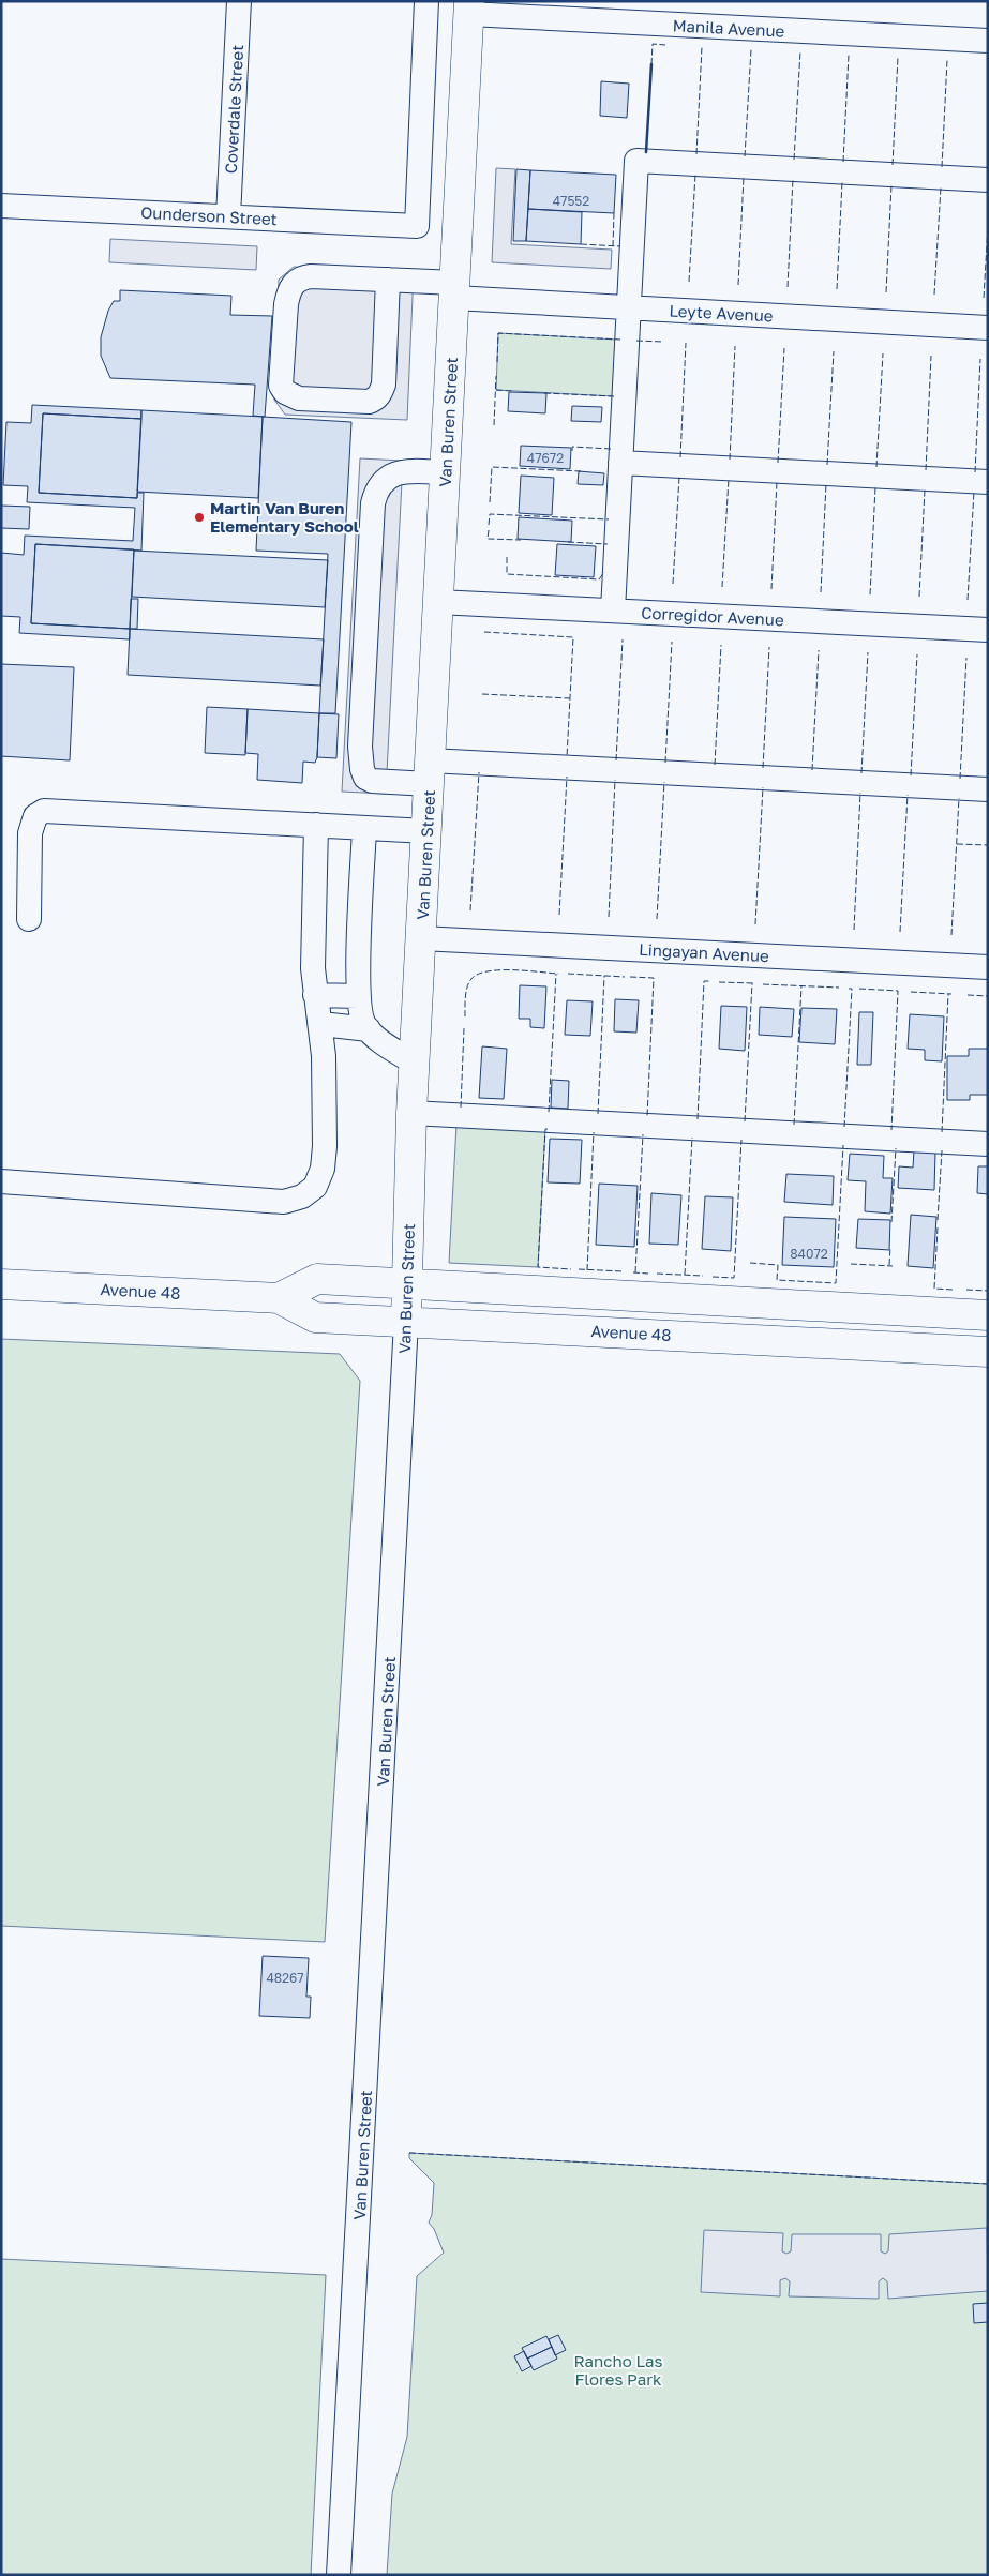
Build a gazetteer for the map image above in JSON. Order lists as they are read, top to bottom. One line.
{"streets":{"main road":["Van Buren Street","Avenue 48"],"street":["Manila Avenue","Coverdale Street","Ounderson Street","Leyte Avenue","Corregidor Avenue","Lingayan Avenue"]},"crossings":[["Manila Avenue","Van Buren Street"],["Coverdale Street","Ounderson Street"],["Leyte Avenue","Van Buren Street"],["Van Buren Street","Corregidor Avenue"],["Van Buren Street","Lingayan Avenue"],["Van Buren Street","Avenue 48"]],"parks":["Rancho Las Flores Park"],"places":["Martin Van Buren Elementary School"],"house_numbers":["47552","47672","84072","48267"]}
